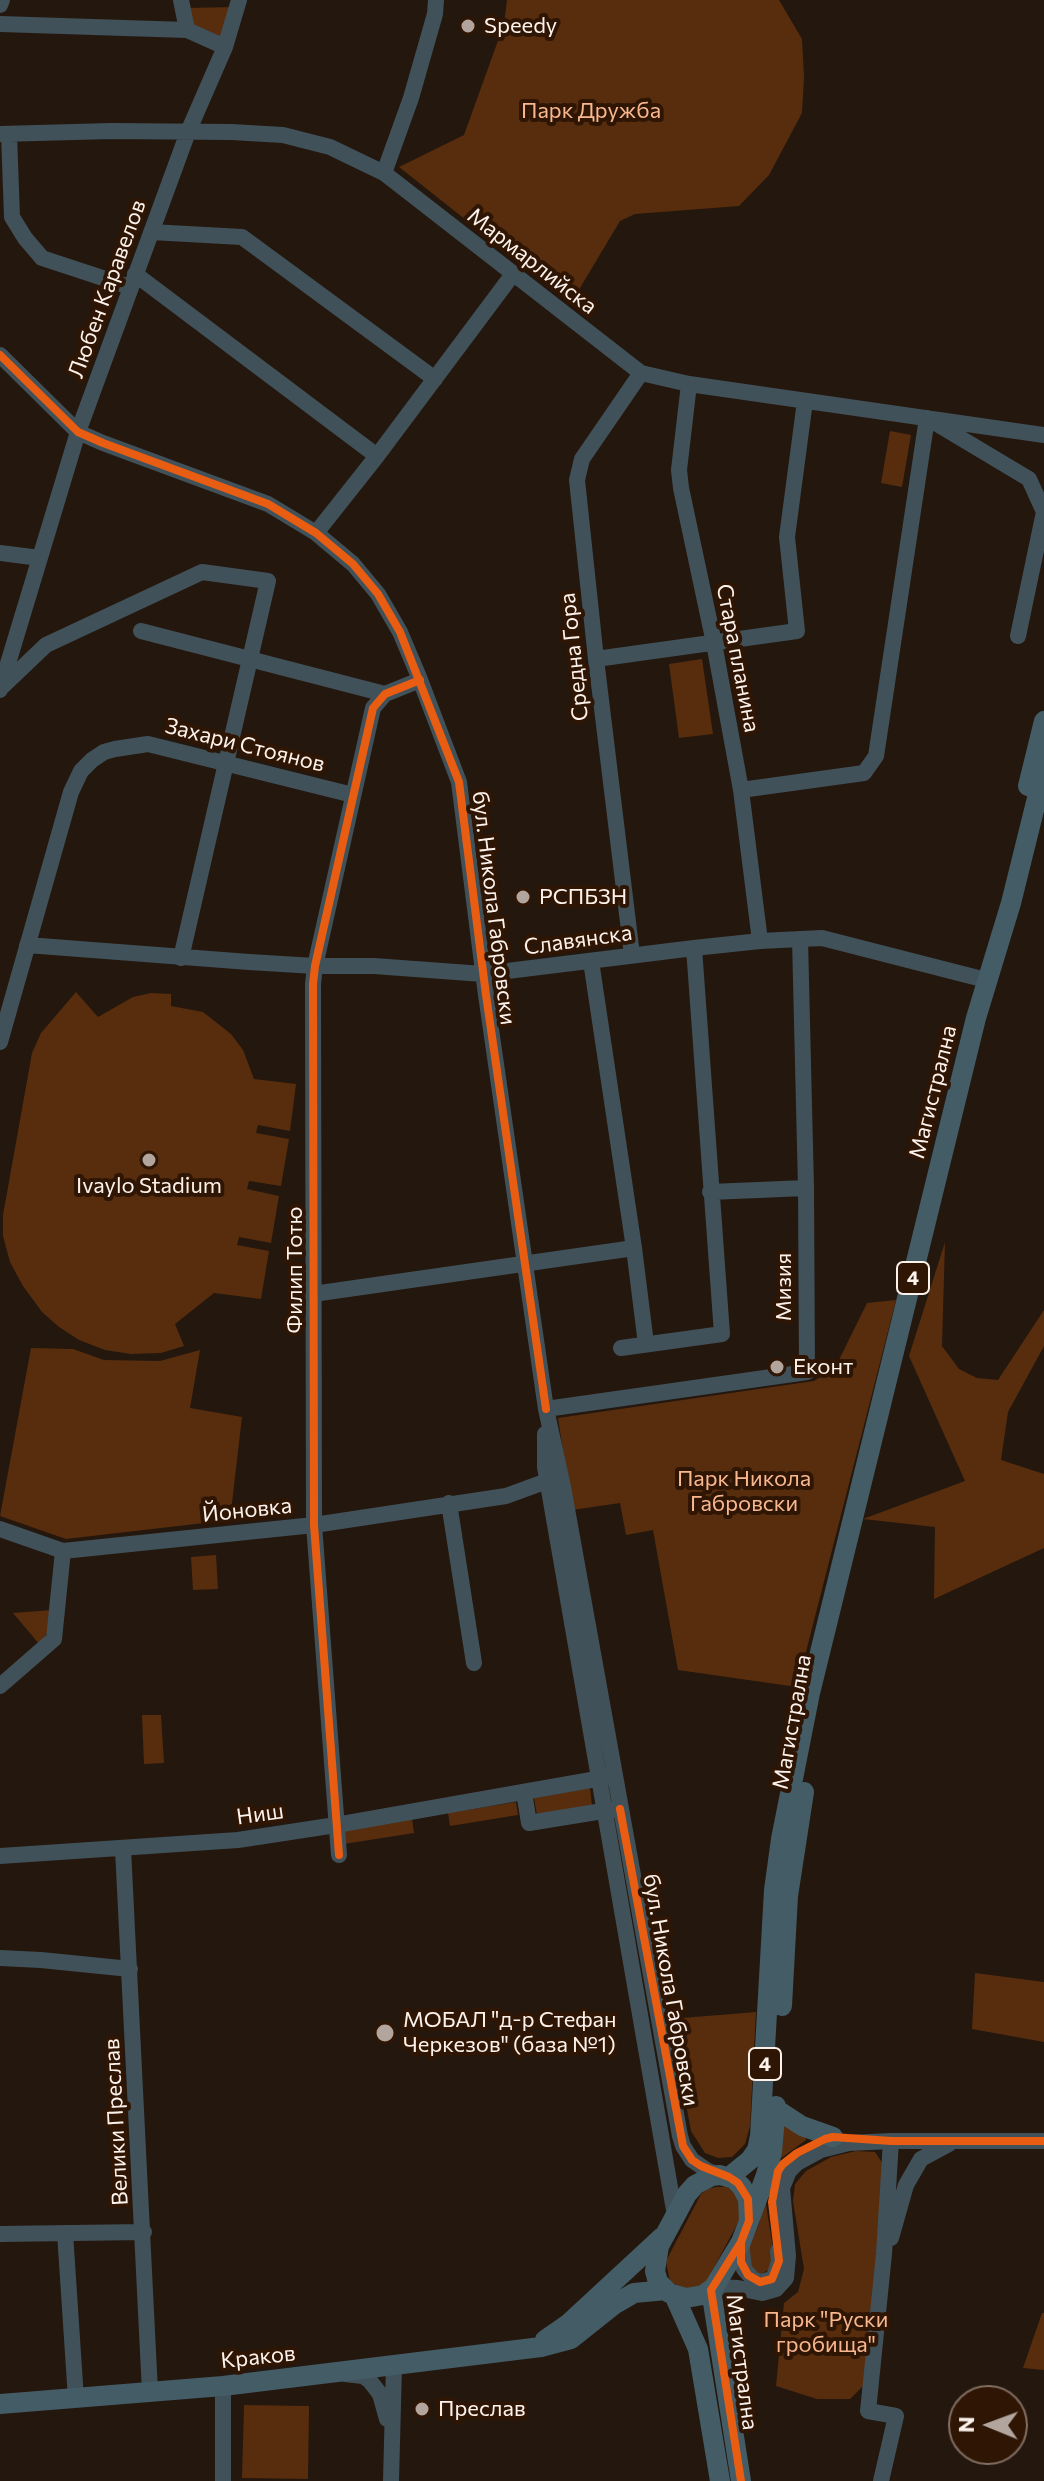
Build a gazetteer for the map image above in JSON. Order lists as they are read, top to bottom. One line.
{"streets":{"main road":["Магистрална","4","Краков"],"street":["Мармарлийска","Любен Каравелов","Средна Гора","Стара планина","Захари Стоянов","бул. Никола Габровски","Славянска","Филип Тотю","Мизия","Йоновка","Ниш","Велики Преслав"]},"crossings":[["Мармарлийска","Любен Каравелов"],["Мармарлийска","Средна Гора"],["Мармарлийска","Стара планина"],["Любен Каравелов","бул. Никола Габровски"],["Средна Гора","Славянска"],["Стара планина","Славянска"],["Захари Стоянов","Славянска"],["Захари Стоянов","Филип Тотю"],["бул. Никола Габровски","Славянска"],["бул. Никола Габровски","Магистрална"],["бул. Никола Габровски","Мизия"],["бул. Никола Габровски","Йоновка"],["бул. Никола Габровски","Ниш"],["бул. Никола Габровски","Краков"],["Славянска","Магистрална"],["Славянска","Филип Тотю"],["Славянска","Мизия"],["Магистрална","Краков"],["Филип Тотю","Йоновка"],["Филип Тотю","Ниш"],["Ниш","Велики Преслав"],["Велики Преслав","Краков"]],"parks":["Парк Дружба","Парк Никола Габровски","Парк \"Руски гробища\""],"places":["Speedy","РСПБЗН","Ivaylo Stadium","Еконт","МОБАЛ \"д-р Стефан Черкезов\" (база №1)","Преслав"],"north":"left"}
